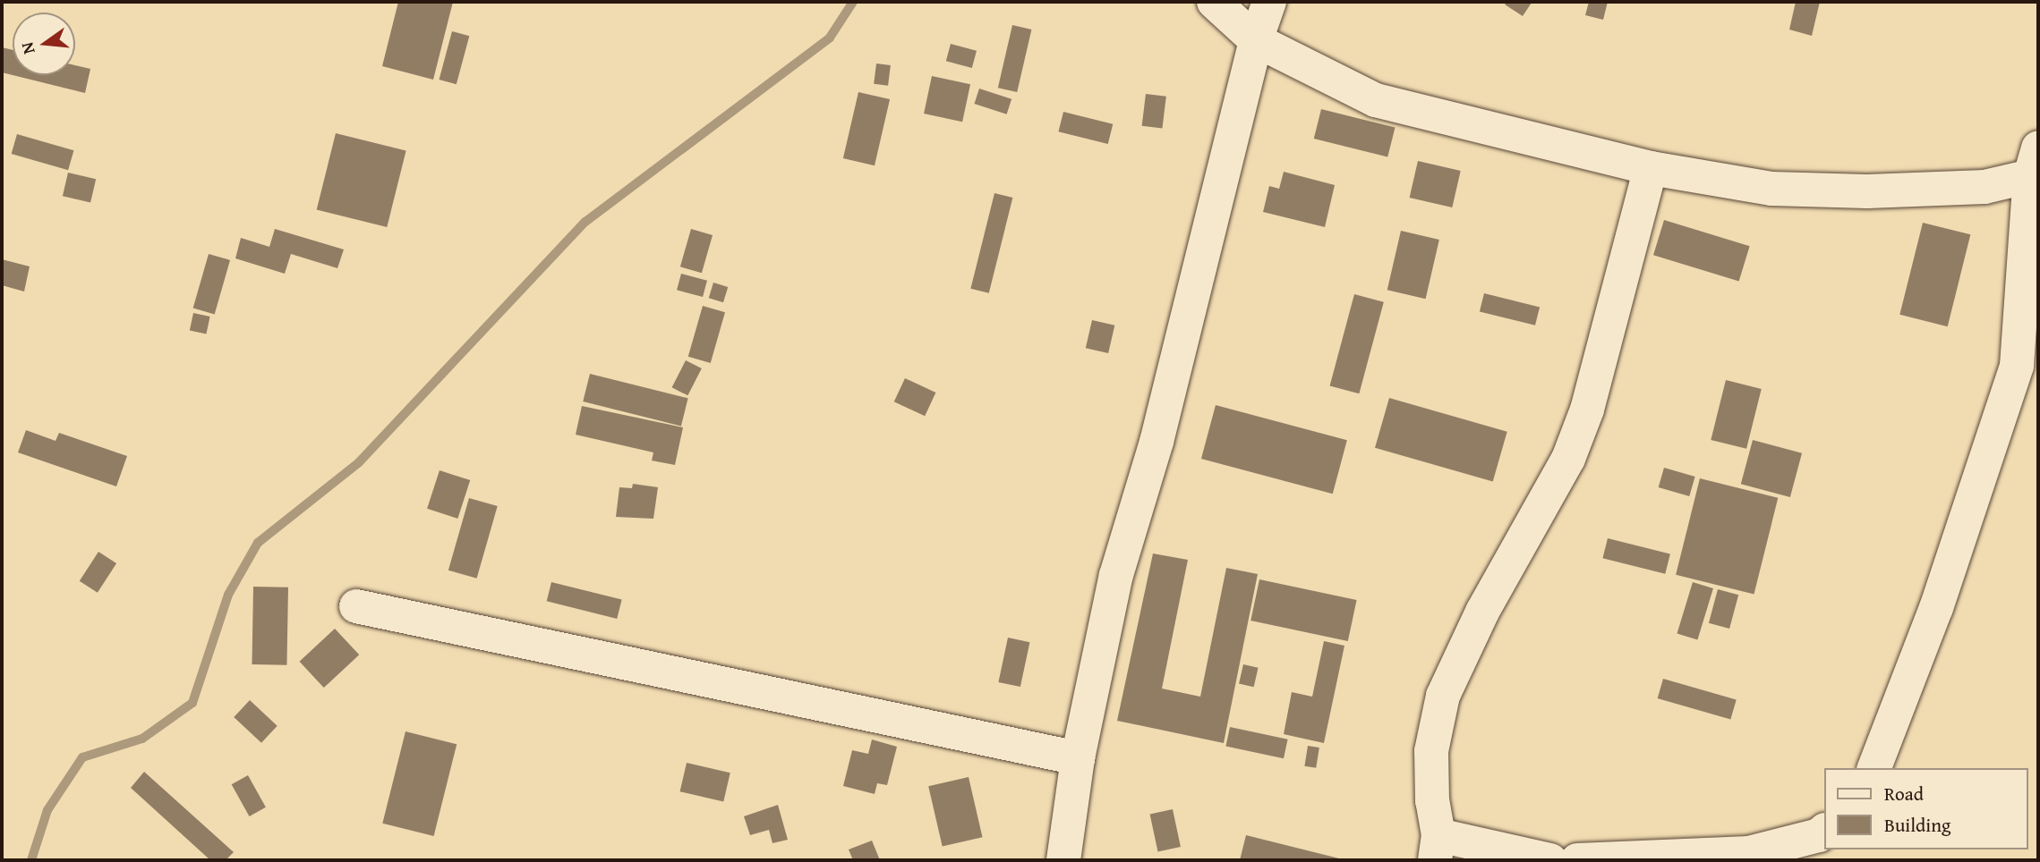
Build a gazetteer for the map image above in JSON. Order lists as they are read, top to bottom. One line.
{"legend":["Road","Building"],"north":"left"}
